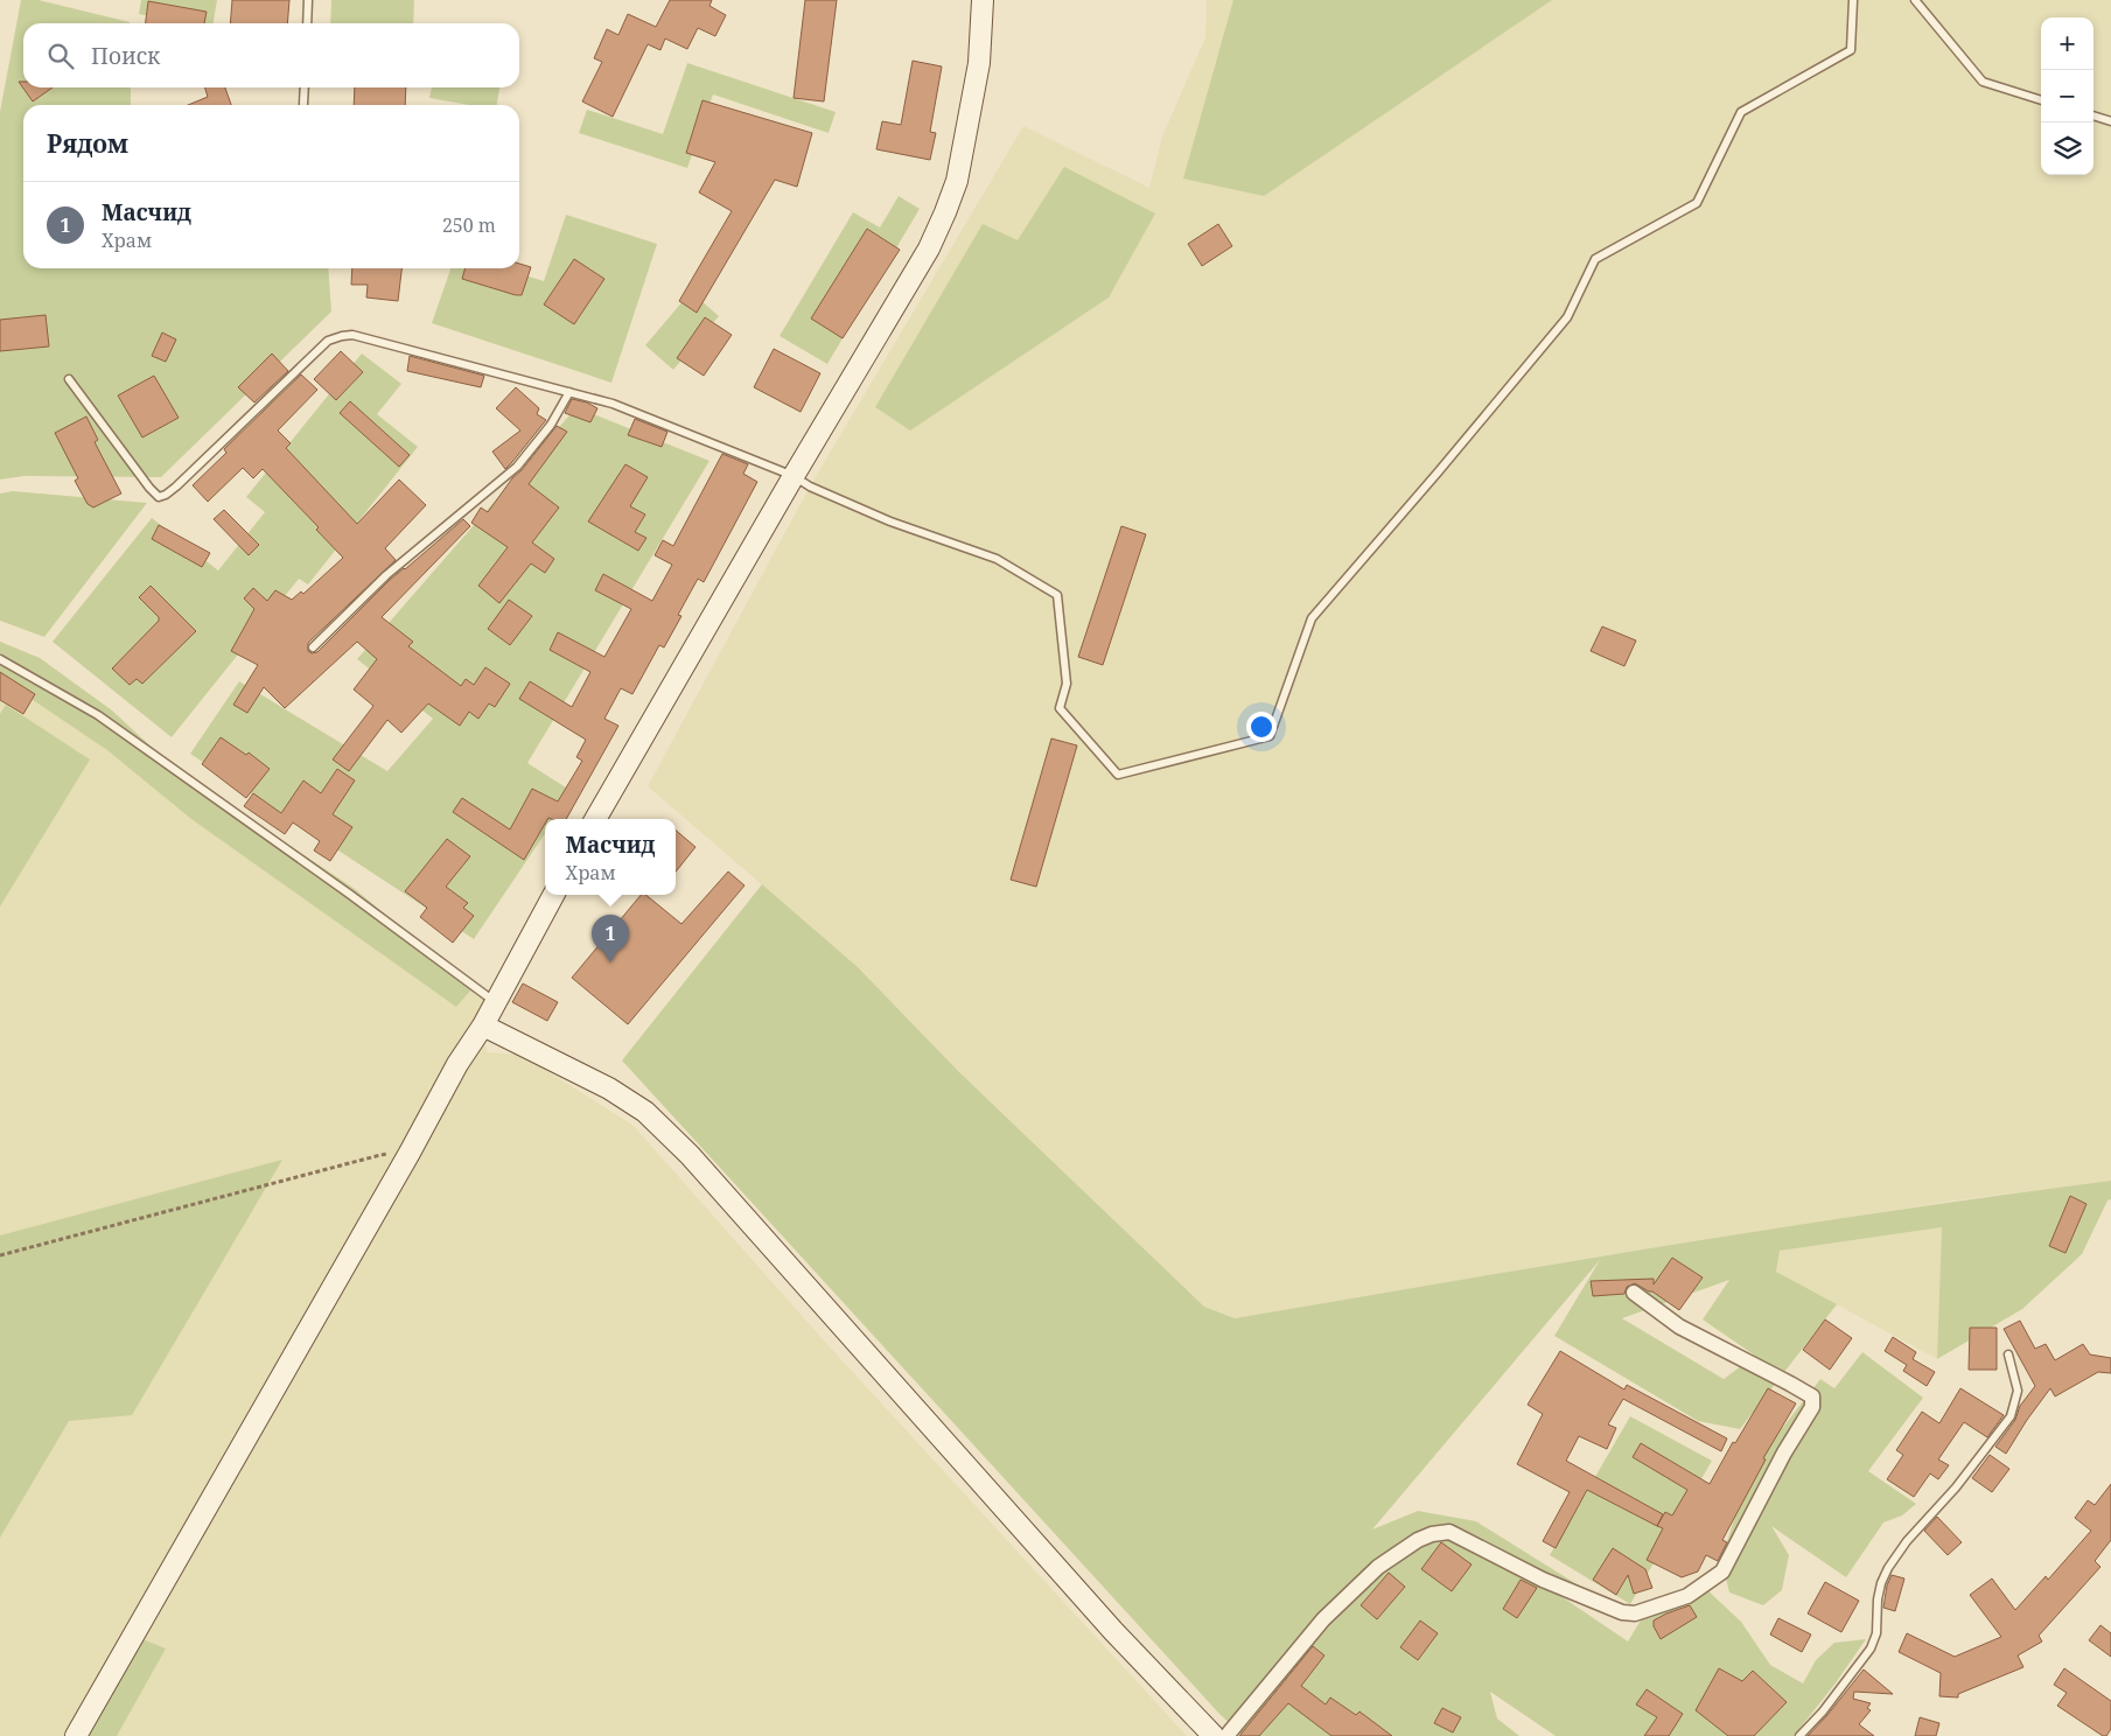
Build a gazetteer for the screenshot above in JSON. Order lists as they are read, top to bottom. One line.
{"page":{"map_buttons":["+","−"],"search":"Поиск","heading":"Рядом","list":[{"mark":"1","name":"Масчид","note":"Храм","value":"250 m"}],"popup":["Масчид","Храм"],"pins":"1"}}
